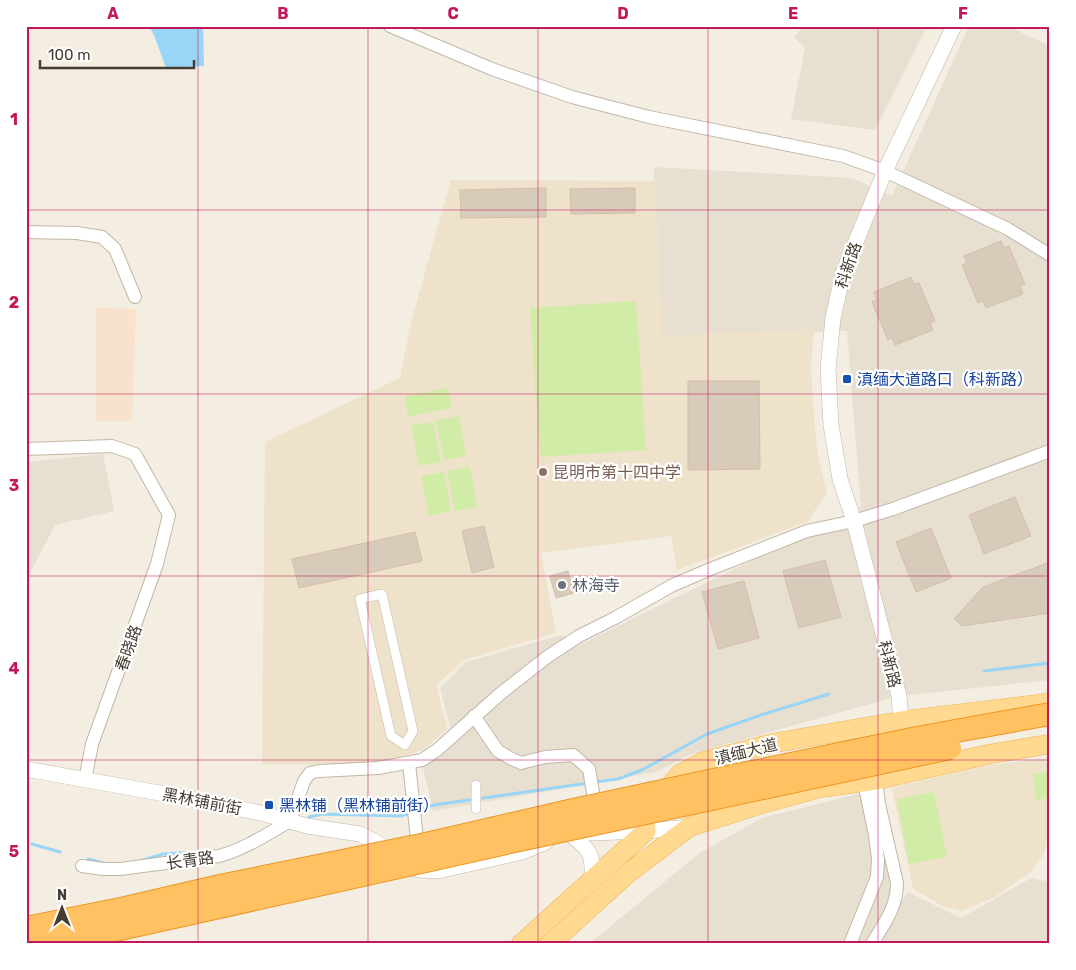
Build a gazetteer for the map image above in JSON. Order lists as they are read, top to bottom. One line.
{"streets":{"main road":["滇缅大道"],"street":["科新路","春晓路","黑林铺前街","长青路"]},"crossings":[["科新路","滇缅大道"],["春晓路","黑林铺前街"],["黑林铺前街","长青路"]],"places":{"transit":["滇缅大道路口（科新路）","黑林铺（黑林铺前街）"],"other":["昆明市第十四中学","林海寺"]},"scale_bar":"100 m","north":"top","grid":{"columns":["A","B","C","D","E","F"],"rows":["1","2","3","4","5"]}}
